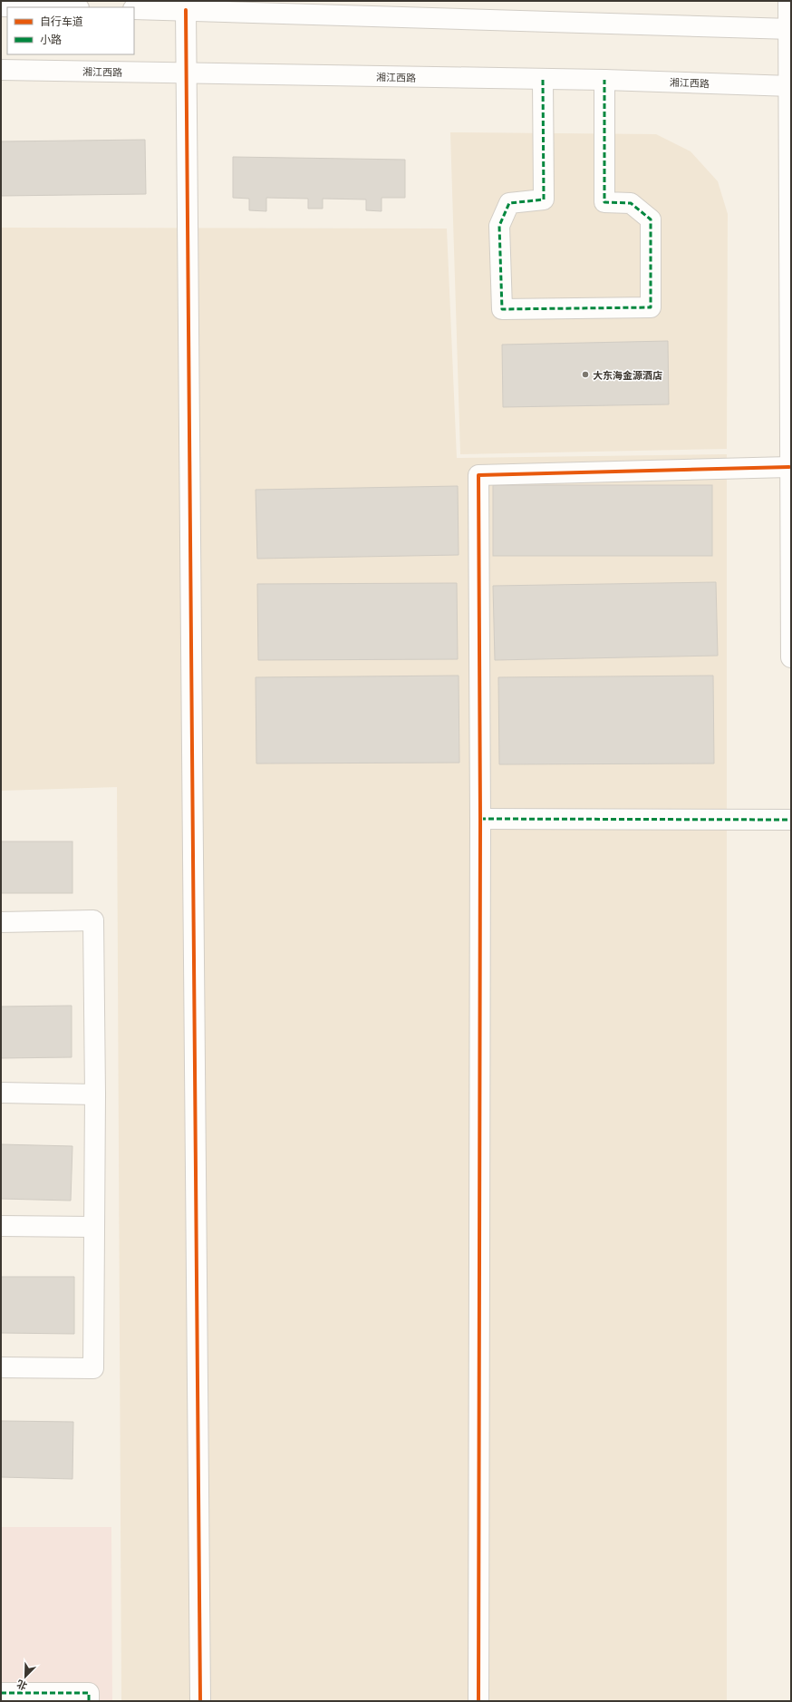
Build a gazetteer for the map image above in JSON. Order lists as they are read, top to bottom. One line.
{"streets":{"street":["湘江西路"]},"places":["大东海金源酒店"],"legend":["自行车道","小路"],"north":"bottom left"}
